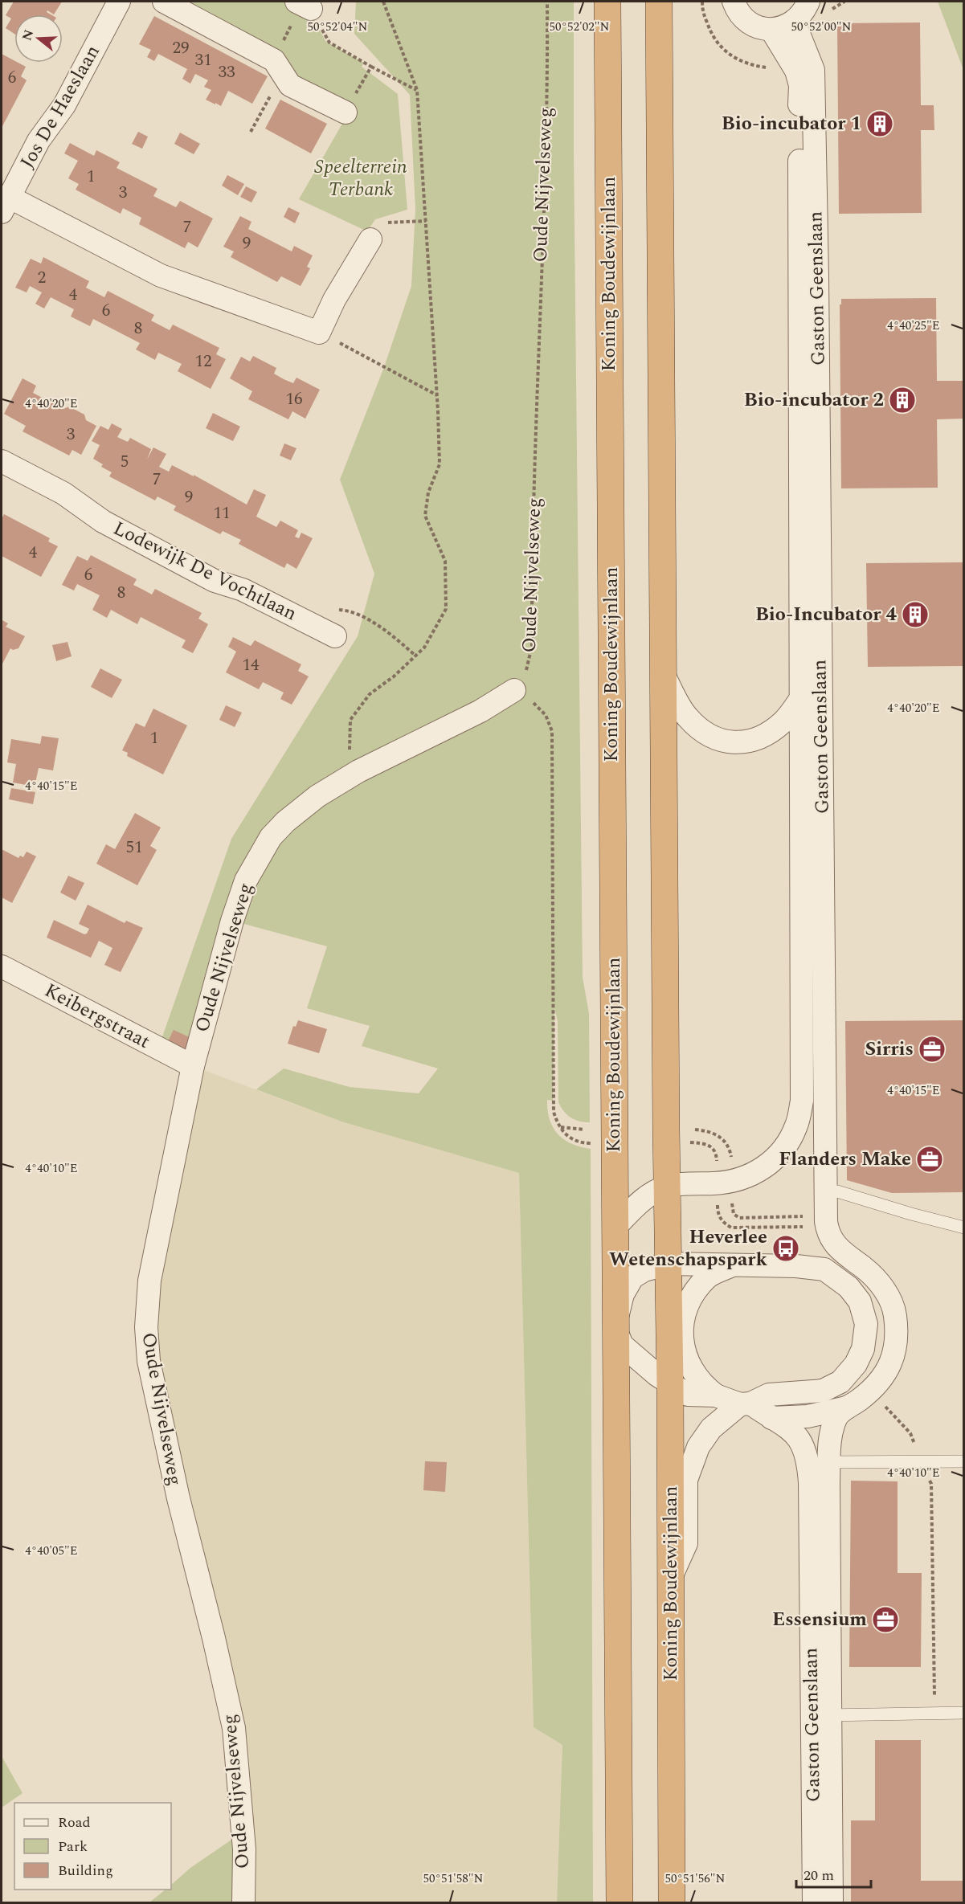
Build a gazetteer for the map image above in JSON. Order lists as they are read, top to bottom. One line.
{"streets":{"highway":["Koning Boudewijnlaan"],"street":["Jos De Haeslaan","Oude Nijvelseweg","Gaston Geenslaan","Lodewijk De Vochtlaan","Keibergstraat"]},"crossings":[["Oude Nijvelseweg","Keibergstraat"],["Koning Boudewijnlaan","Gaston Geenslaan"]],"parks":["Speelterrein Terbank"],"places":{"building":["Bio-incubator 1","Bio-incubator 2","Bio-Incubator 4"],"office":["Sirris","Flanders Make","Essensium"],"bus stop":["Heverlee Wetenschapspark"]},"house_numbers":["29","31","33","6","1","3","7","9","2","4","6","8","12","16","3","5","7","9","11","4","6","8","14","1","51"],"legend":["Road","Park","Building"],"scale_bar":"20 m","north":"left","coordinates":["50°52'04\"N","50°52'02\"N","50°52'00\"N","4°40'25\"E","4°40'20\"E","4°40'15\"E","4°40'10\"E","4°40'05\"E","50°51'58\"N","50°51'56\"N"]}
